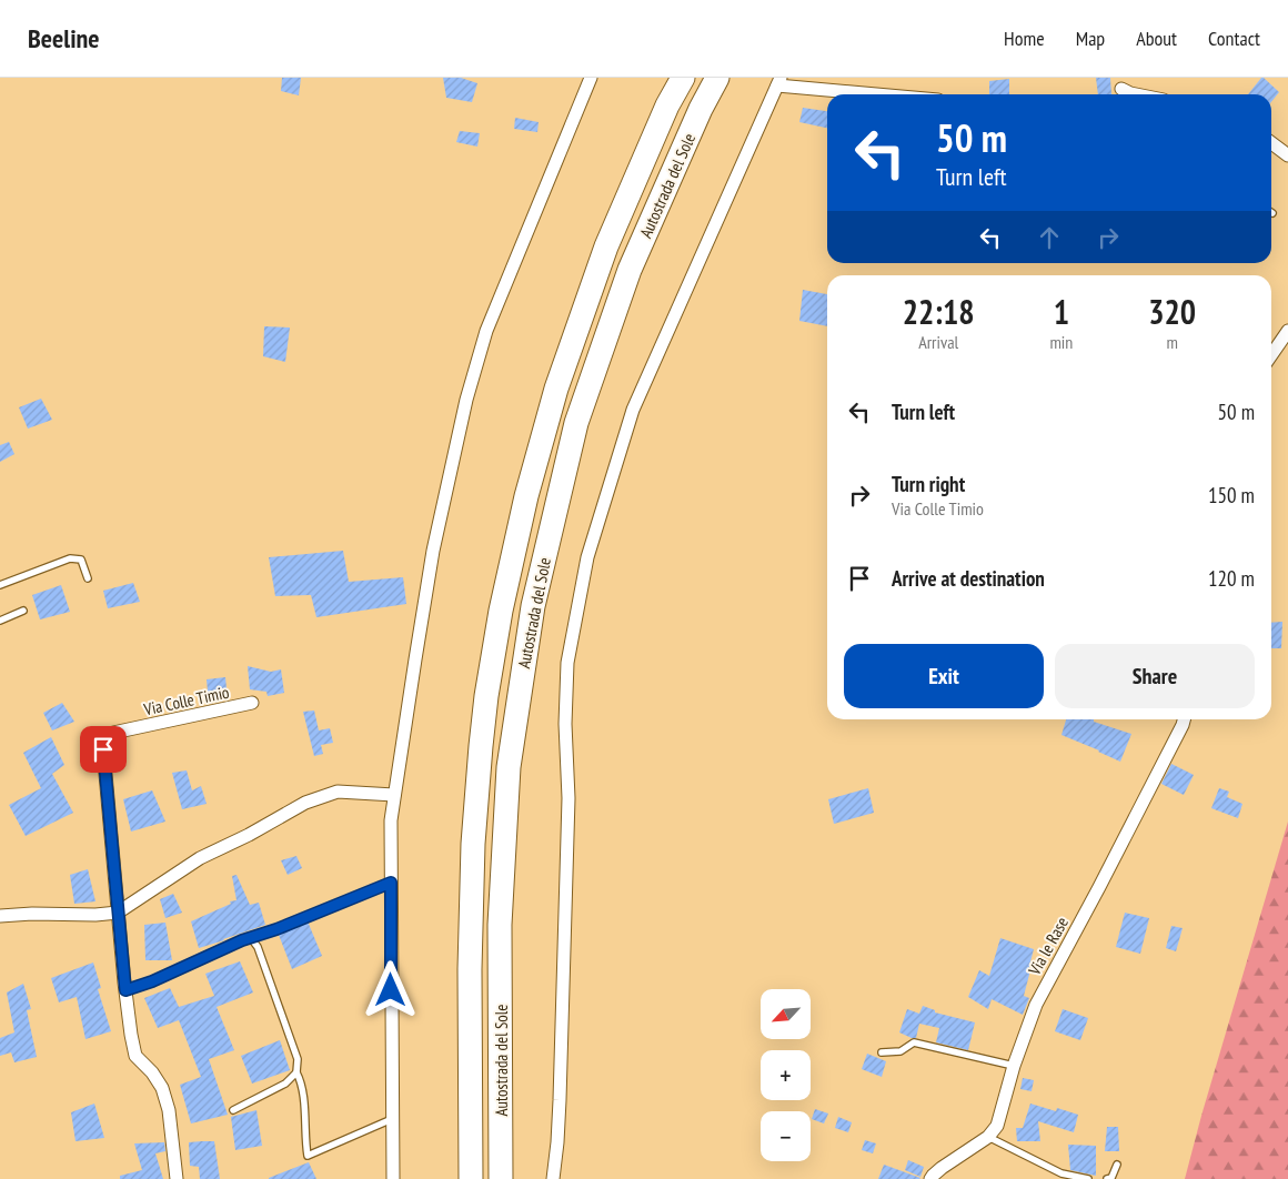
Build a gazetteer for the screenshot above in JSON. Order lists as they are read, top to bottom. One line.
{"streets":{"highway":["Autostrada del Sole"],"street":["Via Colle Timio","Via le Rase"]},"north":"bottom left","page":{"header":"Beeline","nav":["Home","Map","About","Contact"],"turn":["50 m","Turn left"],"eta":["22:18","Arrival","1","min","320","m"],"list":[{"name":"Turn left","value":"50 m"},{"name":"Turn right","note":"Via Colle Timio","value":"150 m"},{"name":"Arrive at destination","value":"120 m"}],"buttons":["Exit","Share"],"map_buttons":["+","−"]}}
